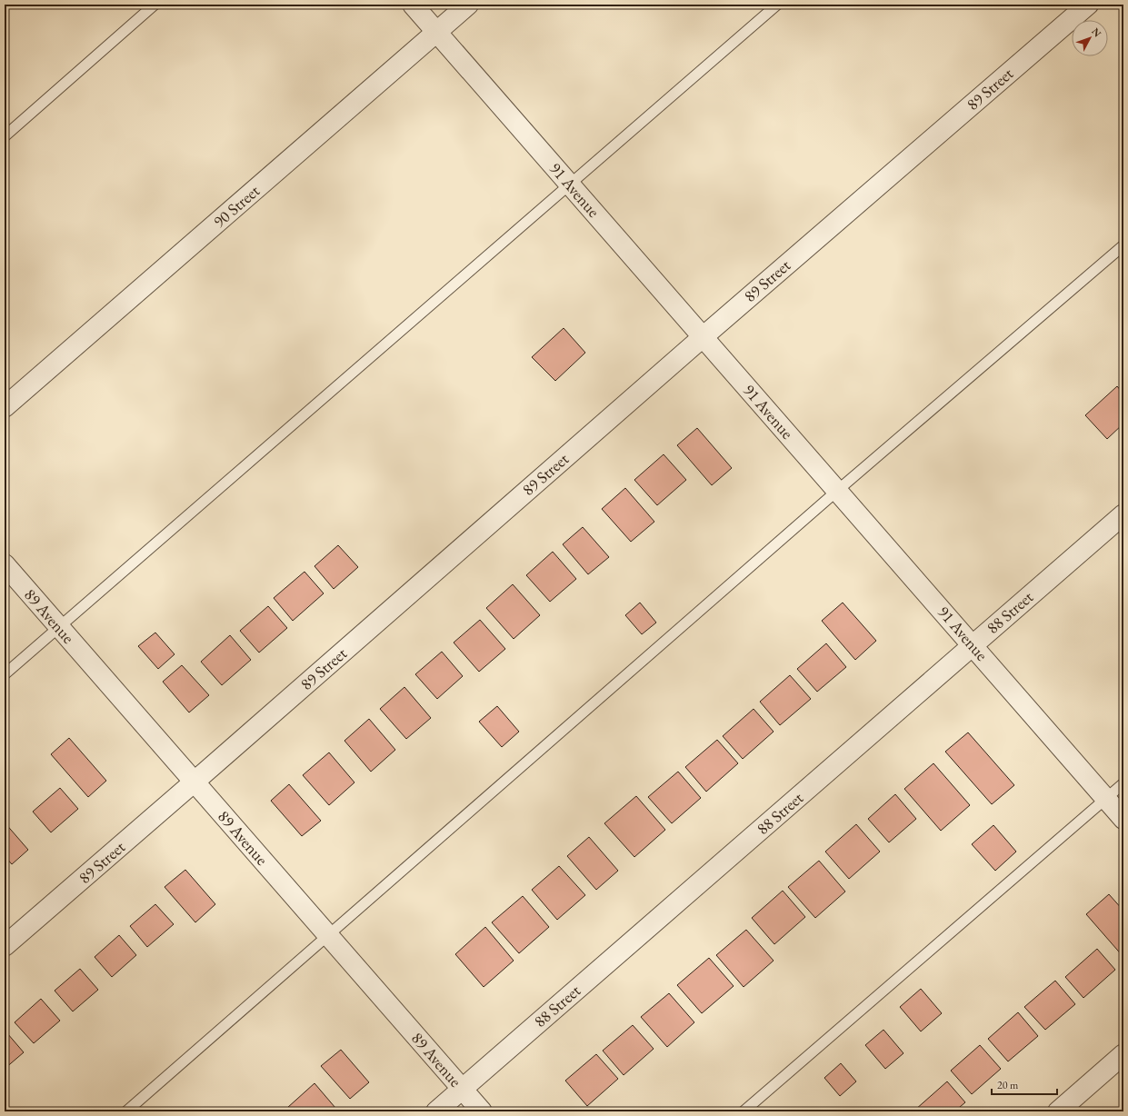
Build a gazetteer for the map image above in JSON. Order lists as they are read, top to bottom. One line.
{"streets":{"street":["89 Street","91 Avenue","90 Street","88 Street","89 Avenue"]},"crossings":[["89 Street","91 Avenue"],["89 Street","89 Avenue"],["91 Avenue","90 Street"],["91 Avenue","88 Street"],["88 Street","89 Avenue"]],"scale_bar":"20 m","north":"top right"}
